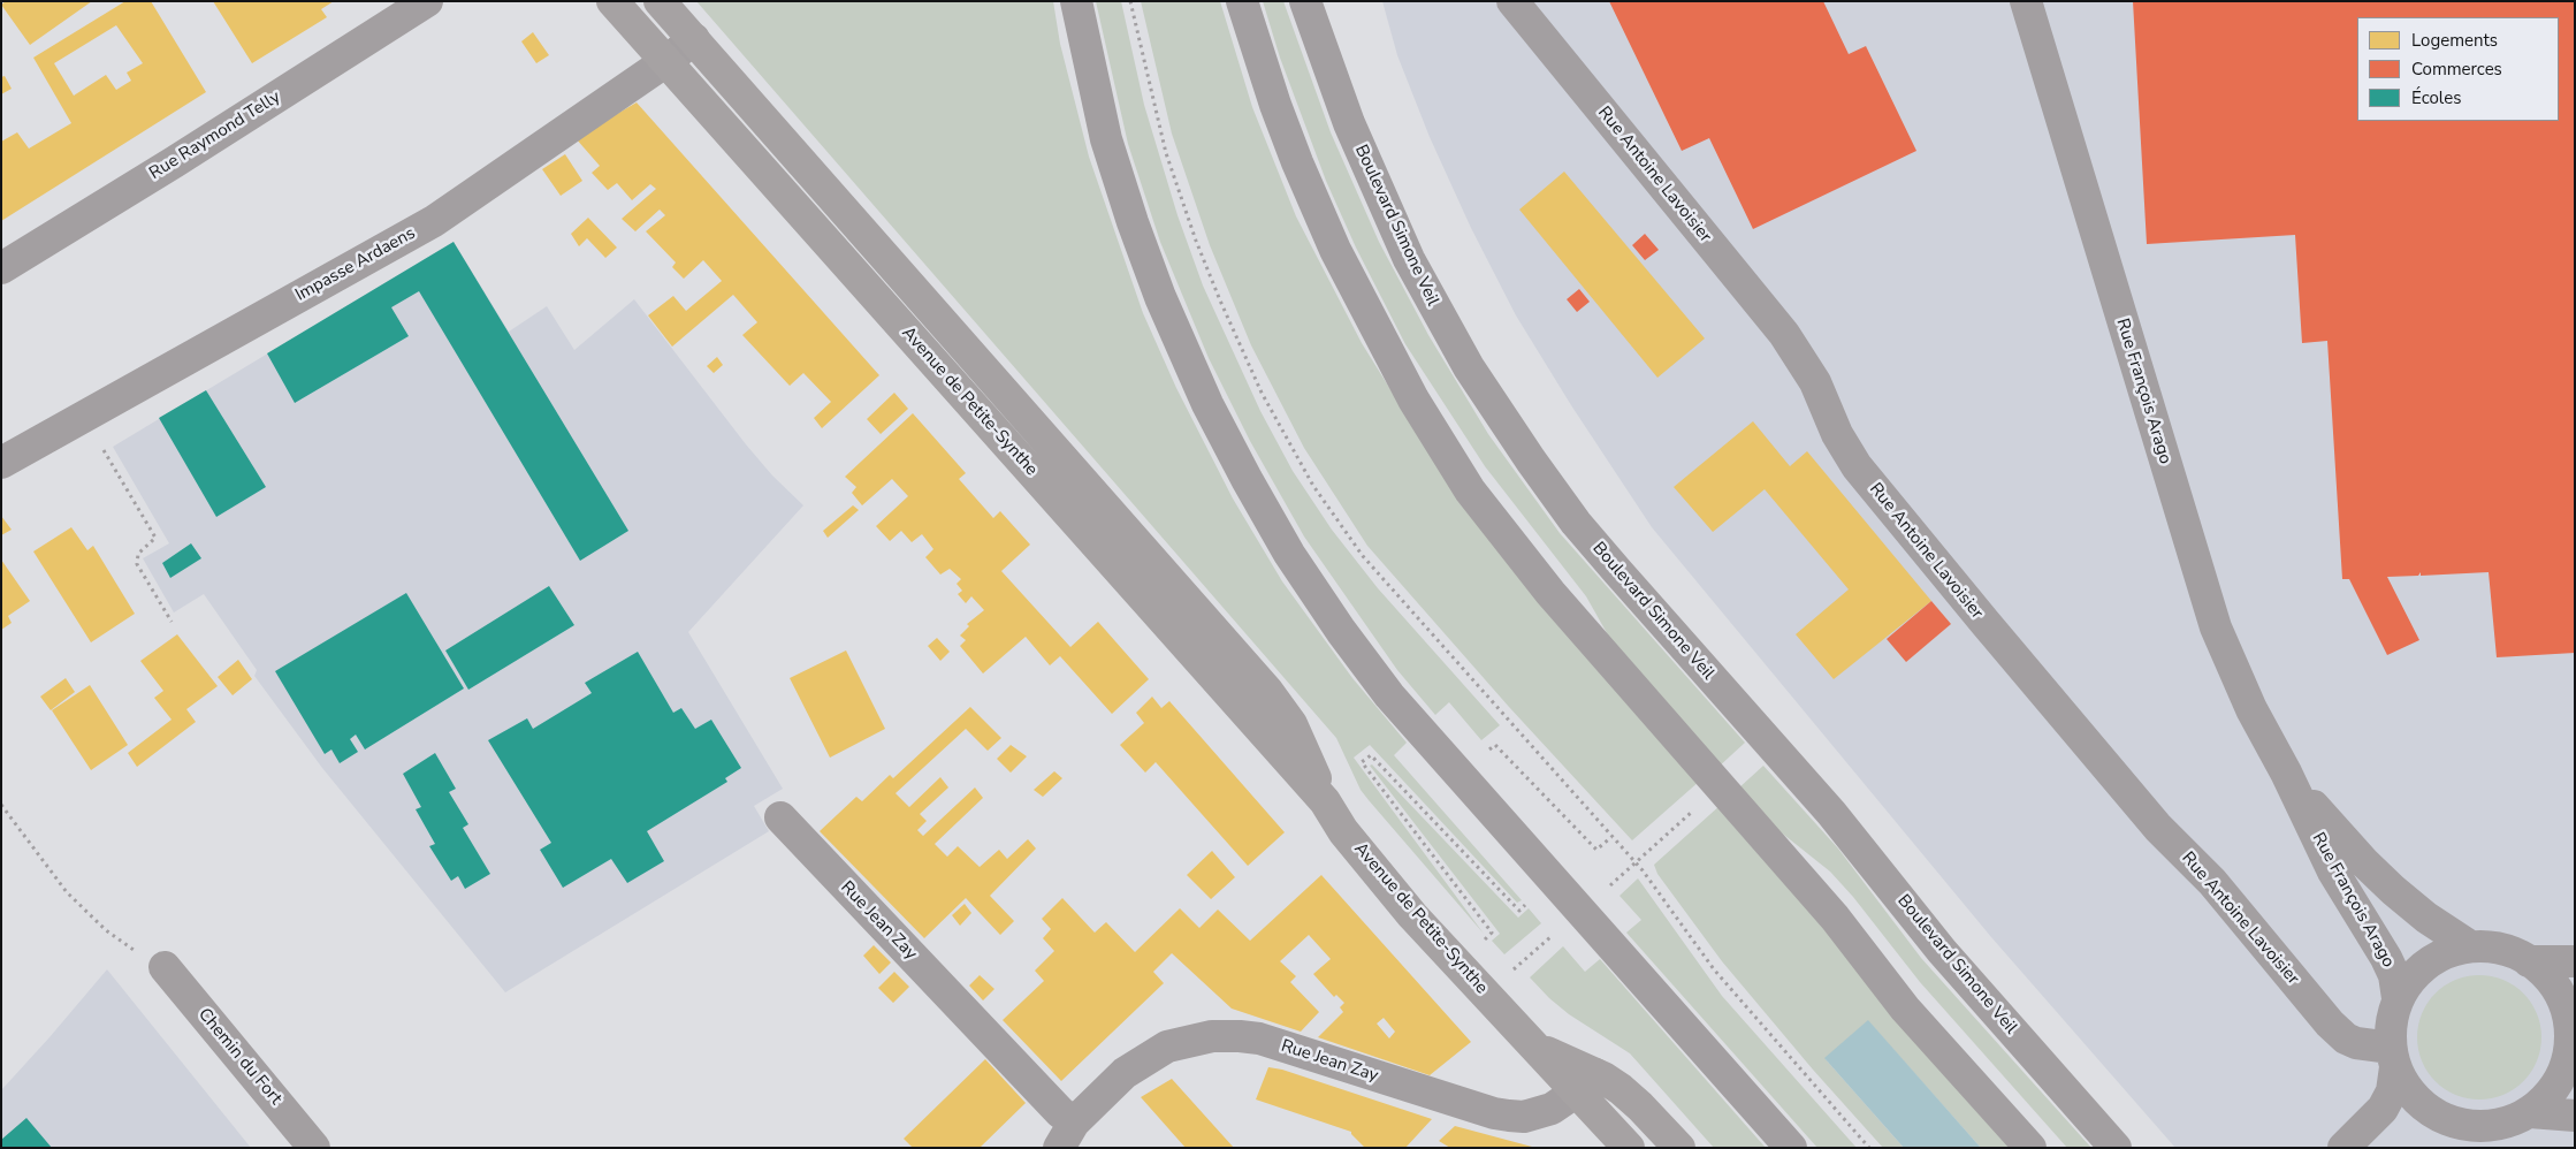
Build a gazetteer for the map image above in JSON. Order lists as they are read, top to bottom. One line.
{"streets":{"main road":["Avenue de Petite-Synthe"],"street":["Rue Raymond Telly","Rue Antoine Lavoisier","Boulevard Simone Veil","Impasse Ardaens","Rue François Arago","Rue Jean Zay","Chemin du Fort"]},"crossings":[["Rue Antoine Lavoisier","Rue François Arago"],["Impasse Ardaens","Avenue de Petite-Synthe"],["Avenue de Petite-Synthe","Rue Jean Zay"]],"legend":["Logements","Commerces","Écoles"]}
